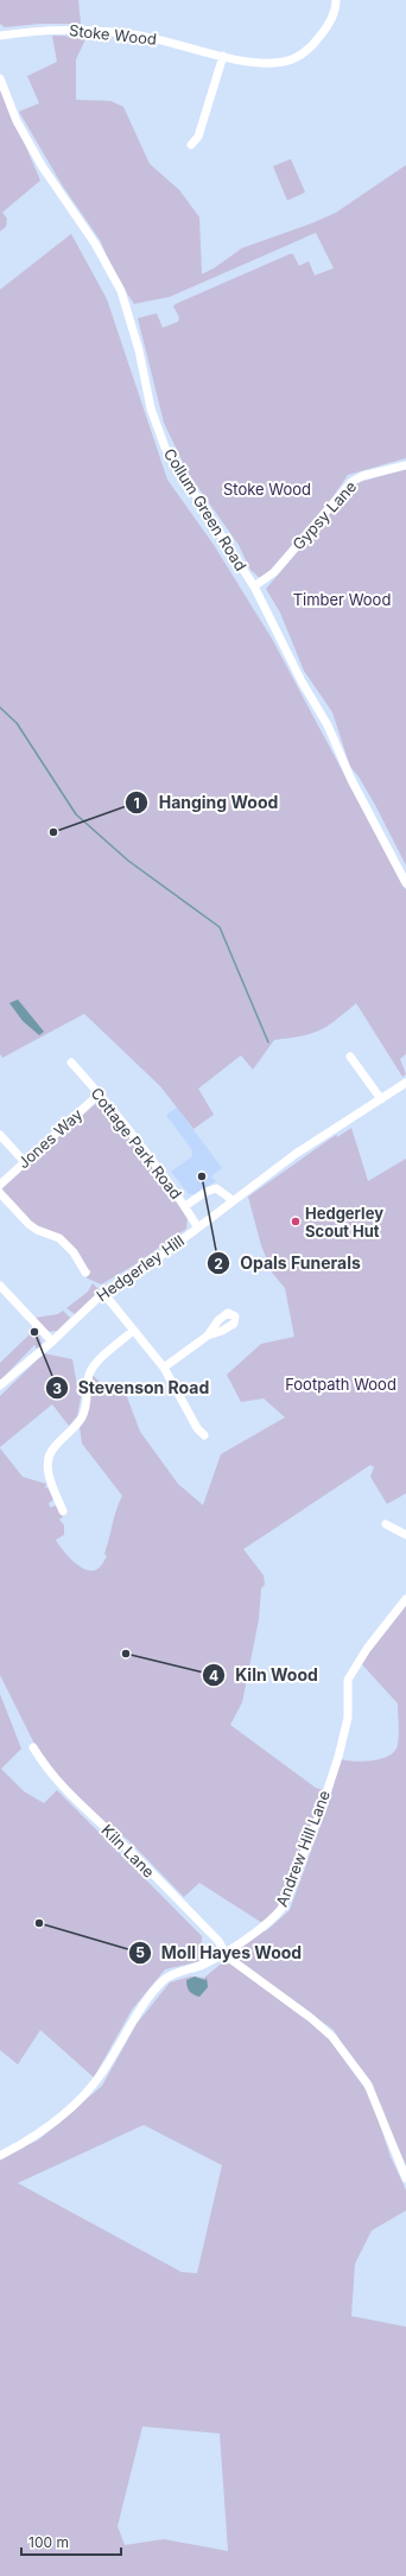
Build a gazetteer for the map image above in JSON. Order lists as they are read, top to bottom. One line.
{"streets":{"street":["Stoke Wood","Collum Green Road","Gypsy Lane","Jones Way","Cottage Park Road","Hedgerley Hill","Andrew Hill Lane","Kiln Lane"]},"crossings":[["Collum Green Road","Gypsy Lane"],["Jones Way","Cottage Park Road"],["Cottage Park Road","Hedgerley Hill"],["Andrew Hill Lane","Kiln Lane"]],"parks":["Stoke Wood","Timber Wood","Footpath Wood"],"places":["Hanging Wood","Opals Funerals","Hedgerley Scout Hut","Stevenson Road","Kiln Wood","Moll Hayes Wood"],"scale_bar":"100 m"}
